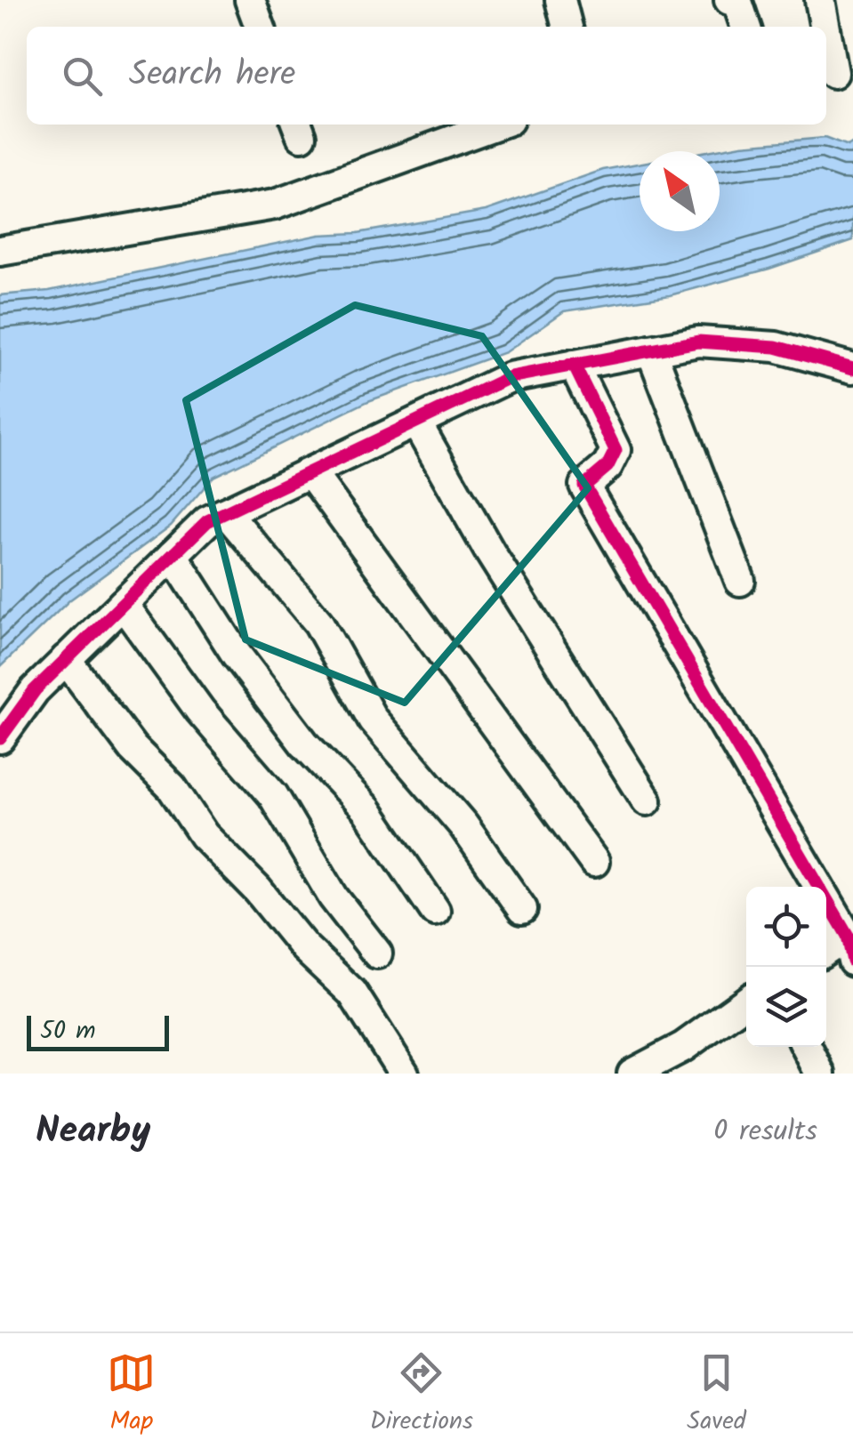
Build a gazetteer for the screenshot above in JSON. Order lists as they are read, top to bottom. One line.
{"scale_bar":"50 m","north":"top left","page":{"search":"Search here","scale":"50 m","heading":["Nearby","0 results"],"nav":["Map","Directions","Saved"]}}
